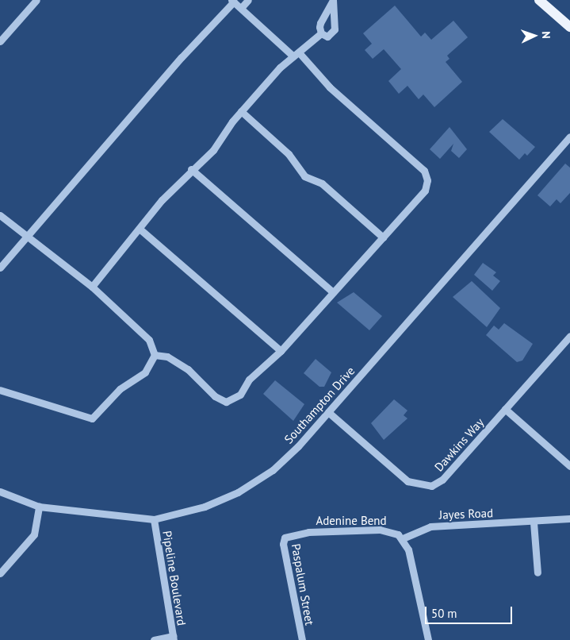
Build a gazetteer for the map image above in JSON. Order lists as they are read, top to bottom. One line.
{"streets":{"street":["Southampton Drive","Dawkins Way","Jayes Road","Adenine Bend","Pipeline Boulevard","Paspalum Street"]},"crossings":[["Southampton Drive","Dawkins Way"],["Southampton Drive","Pipeline Boulevard"],["Jayes Road","Adenine Bend"],["Adenine Bend","Paspalum Street"]],"scale_bar":"50 m","north":"right"}
